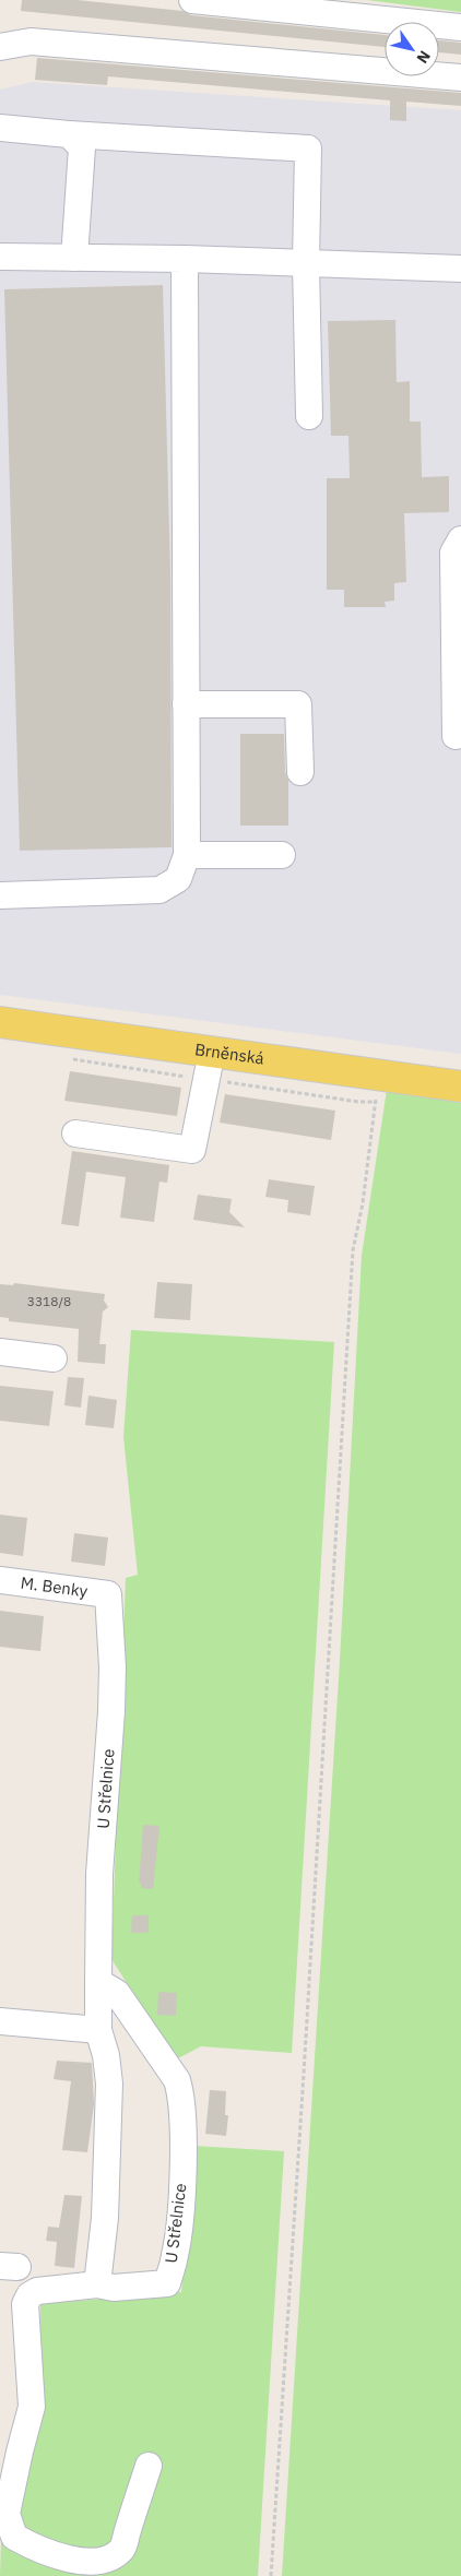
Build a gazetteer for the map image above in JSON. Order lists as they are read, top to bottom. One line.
{"streets":{"main road":["Brněnská"],"street":["M. Benky","U Střelnice"]},"crossings":[["M. Benky","U Střelnice"]],"house_numbers":["3318/8"],"north":"bottom right"}
